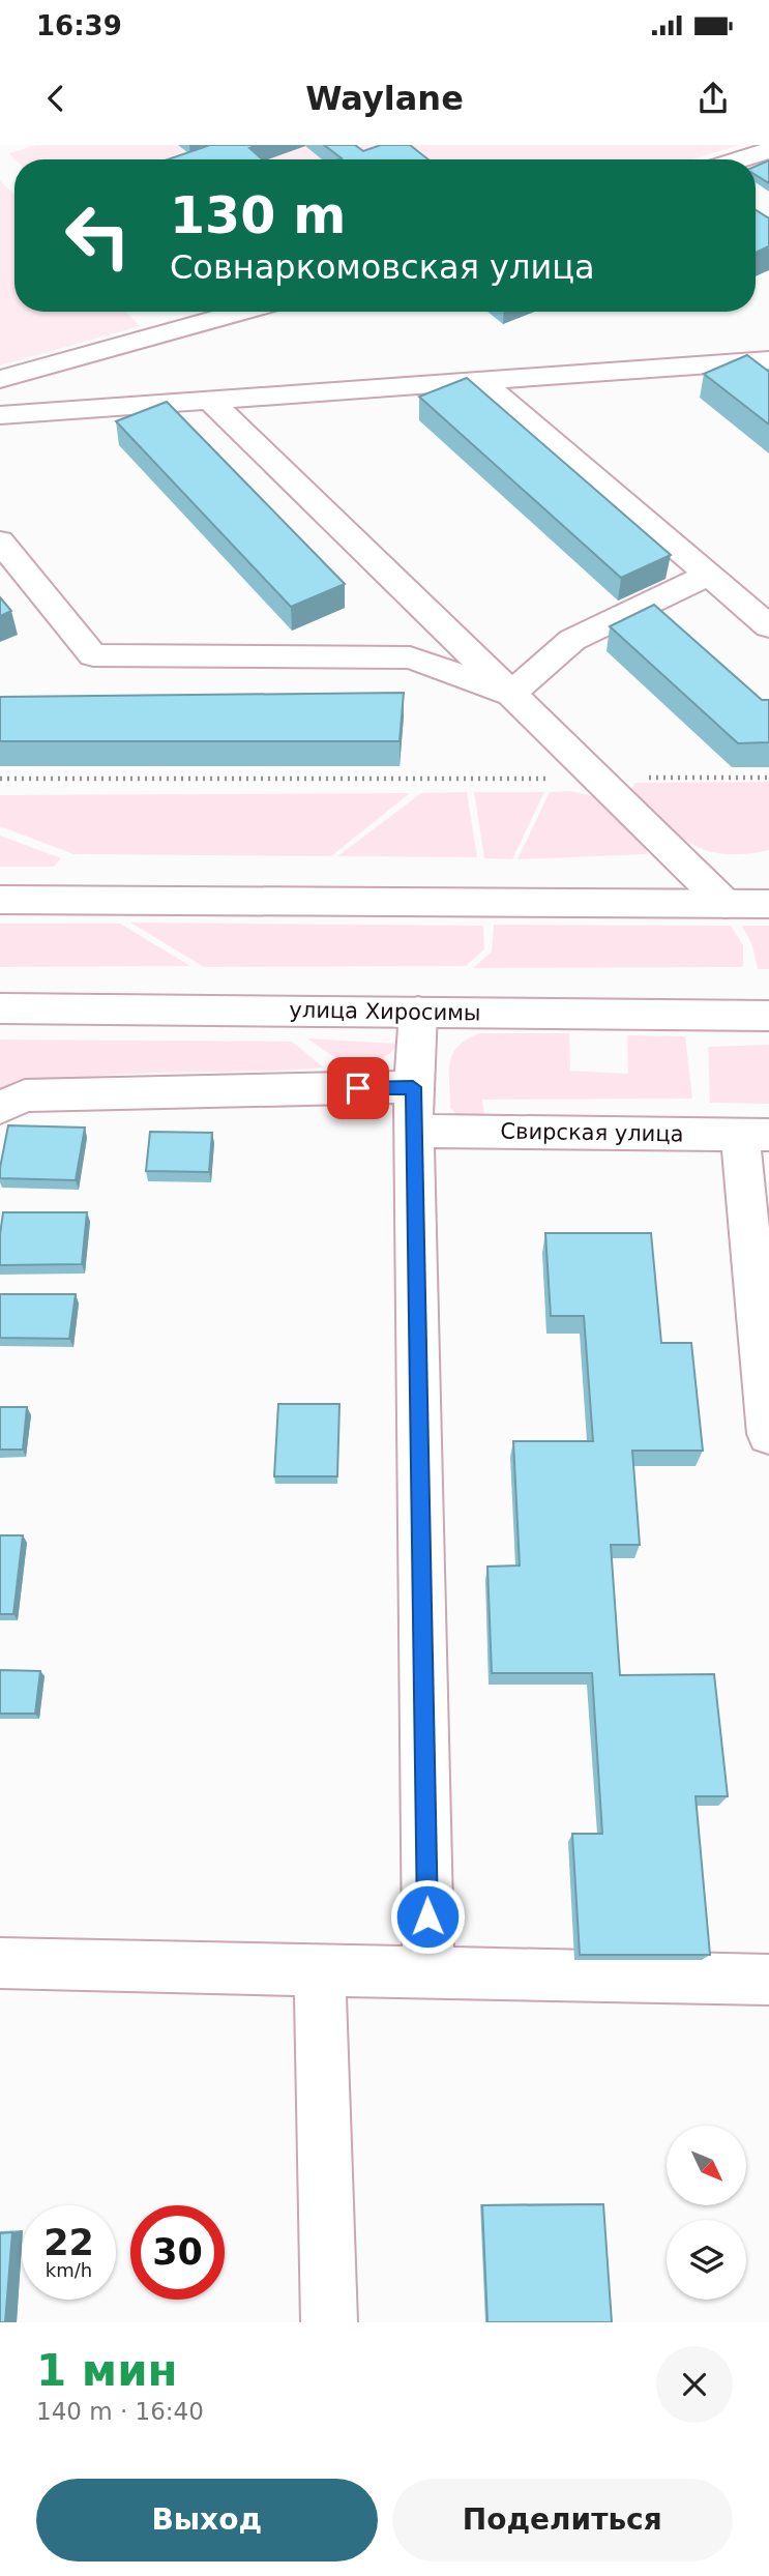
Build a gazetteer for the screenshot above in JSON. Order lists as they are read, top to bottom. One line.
{"streets":{"street":["улица Хиросимы","Свирская улица"]},"north":"bottom right","page":{"status":"16:39","header":"Waylane","turn":["130 m","Совнаркомовская улица"],"speed":"22 km/h","limit":"30","heading":["1 мин","140 m · 16:40"],"buttons":["Выход","Поделиться"]}}
